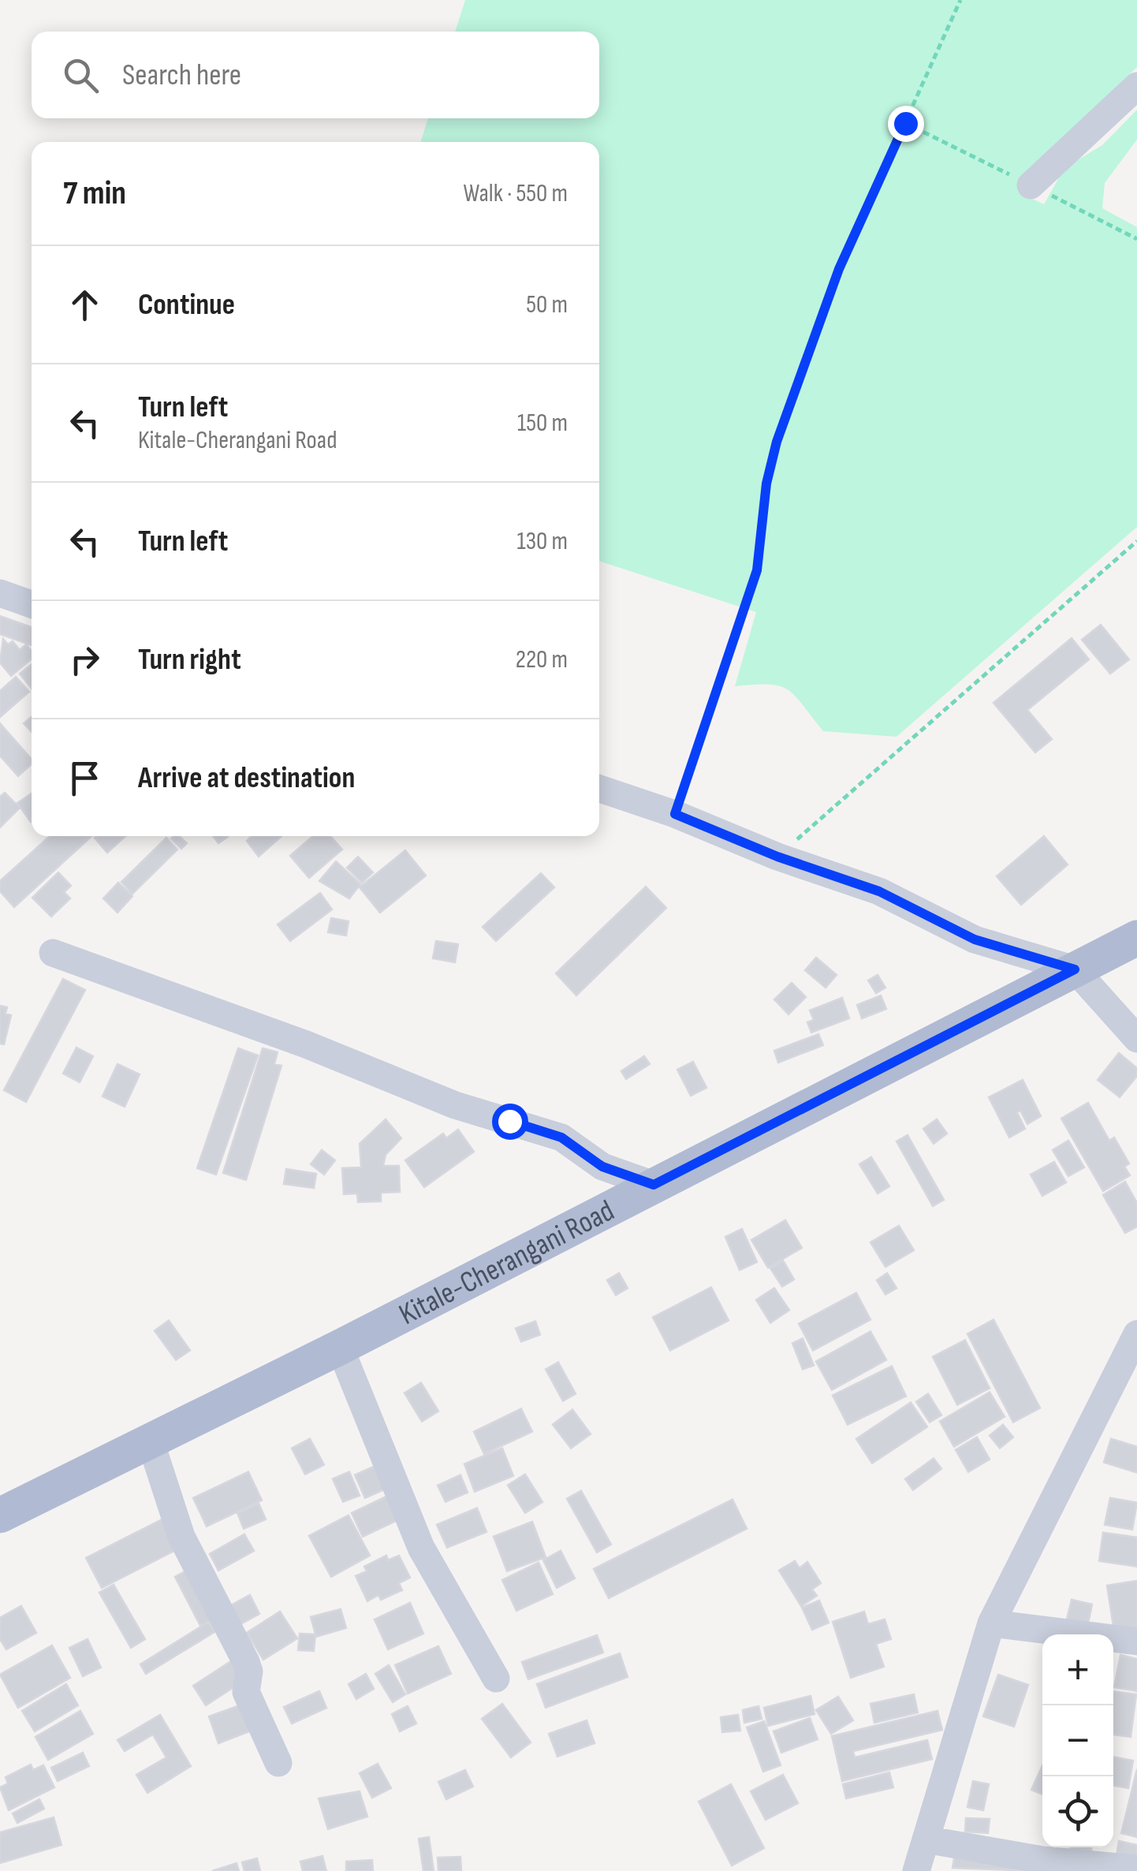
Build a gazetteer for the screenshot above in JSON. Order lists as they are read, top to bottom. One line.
{"streets":{"main road":["Kitale-Cherangani Road"]},"page":{"search":"Search here","heading":["7 min","Walk · 550 m"],"list":[["Continue","50 m"],["Turn left","Kitale-Cherangani Road","150 m"],["Turn left","130 m"],["Turn right","220 m"],"Arrive at destination"],"map_buttons":["+","−"]}}
